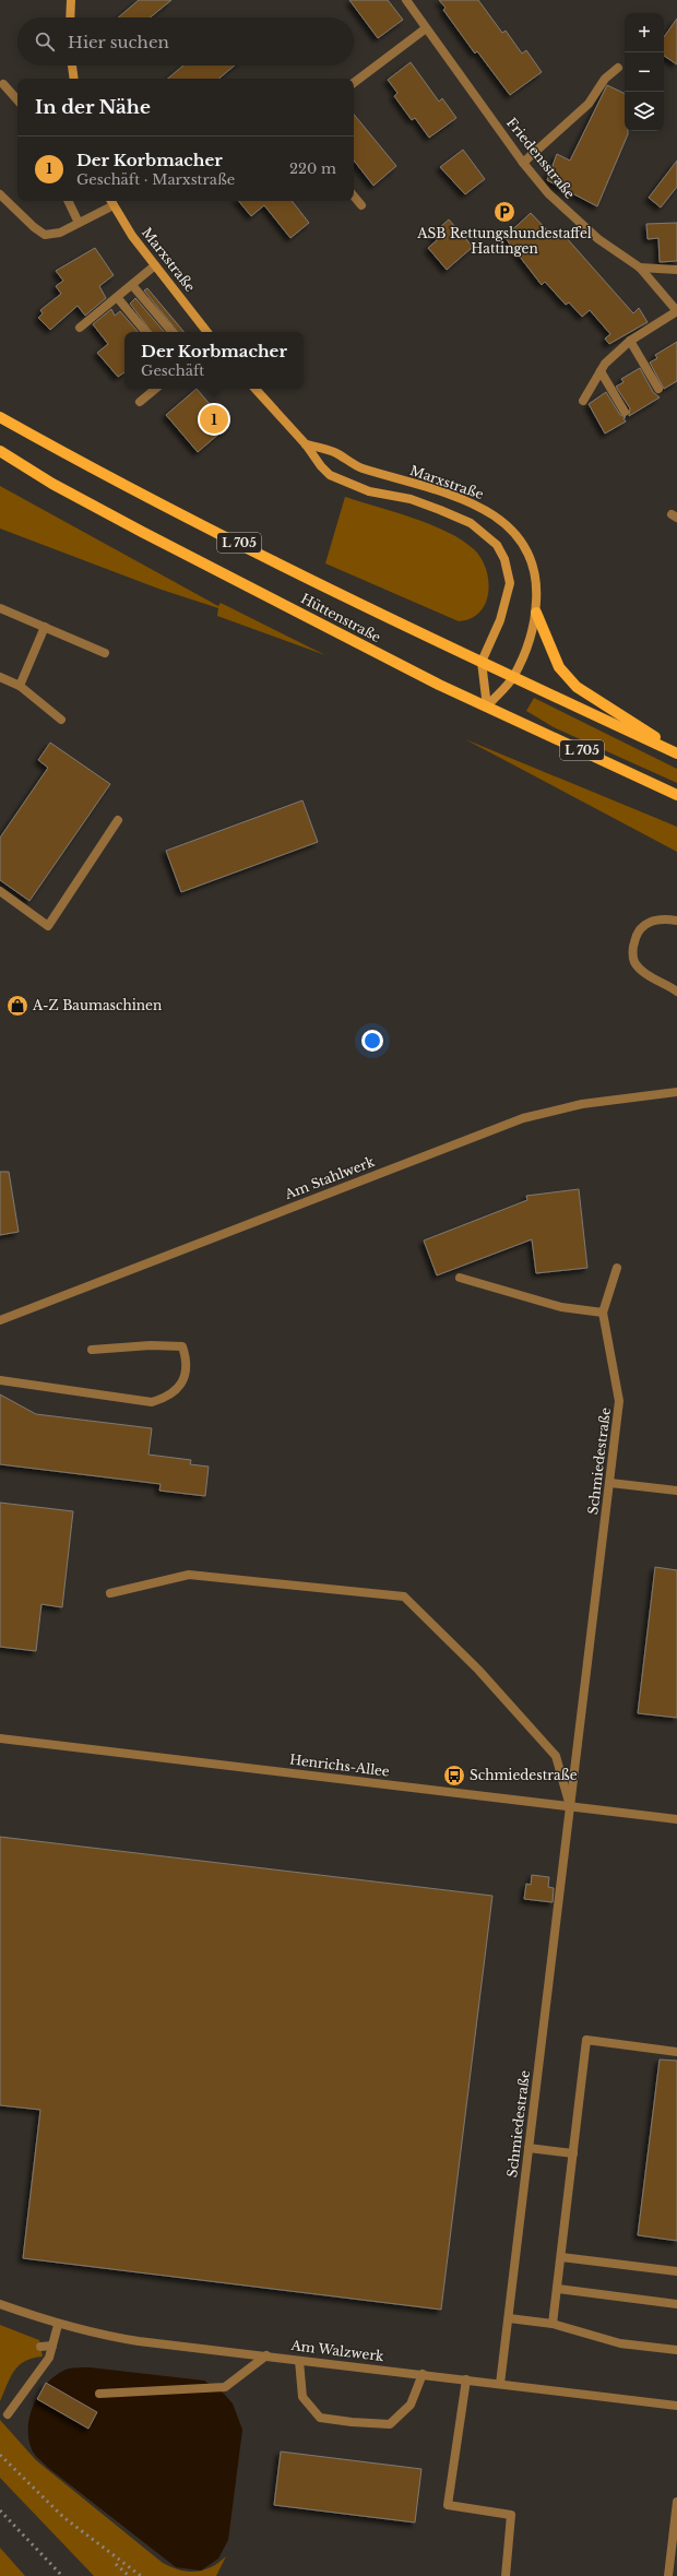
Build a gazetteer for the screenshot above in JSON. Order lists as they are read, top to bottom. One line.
{"streets":{"main road":["L 705","Hüttenstraße"],"street":["Friedensstraße","Marxstraße","Am Stahlwerk","Schmiedestraße","Henrichs-Allee","Am Walzwerk"]},"crossings":[["Marxstraße","L 705"],["Marxstraße","Hüttenstraße"],["L 705","Hüttenstraße"],["Schmiedestraße","Henrichs-Allee"],["Schmiedestraße","Am Walzwerk"]],"places":{"parking":["ASB Rettungshundestaffel Hattingen"],"shop":["A-Z Baumaschinen"],"bus stop":["Schmiedestraße"]},"page":{"map_buttons":["+","−"],"search":"Hier suchen","heading":"In der Nähe","list":[{"mark":"1","name":"Der Korbmacher","note":"Geschäft · Marxstraße","value":"220 m"}],"popup":["Der Korbmacher","Geschäft"],"pins":"1"}}
